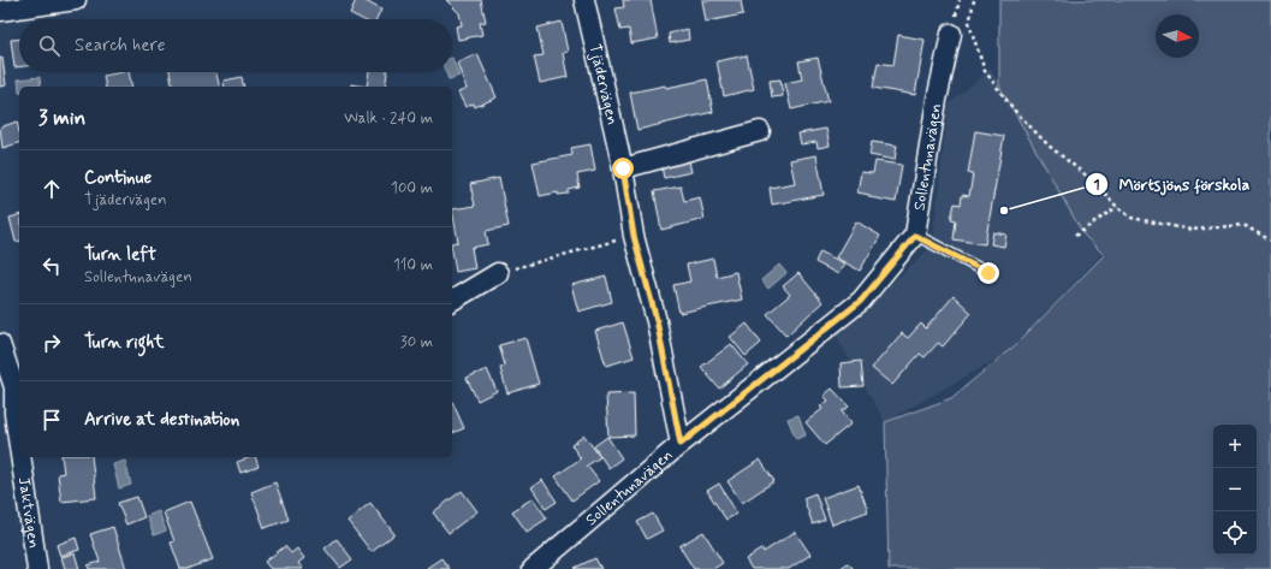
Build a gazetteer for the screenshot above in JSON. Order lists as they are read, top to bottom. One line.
{"streets":{"street":["Tjädervägen","Sollentunavägen","Jaktvägen"]},"crossings":[["Tjädervägen","Sollentunavägen"]],"places":["Mörtsjöns förskola"],"north":"right","page":{"search":"Search here","heading":["3 min","Walk · 240 m"],"list":[["Continue","Tjädervägen","100 m"],["Turn left","Sollentunavägen","110 m"],["Turn right","30 m"],"Arrive at destination"],"map_buttons":["+","−"]}}
